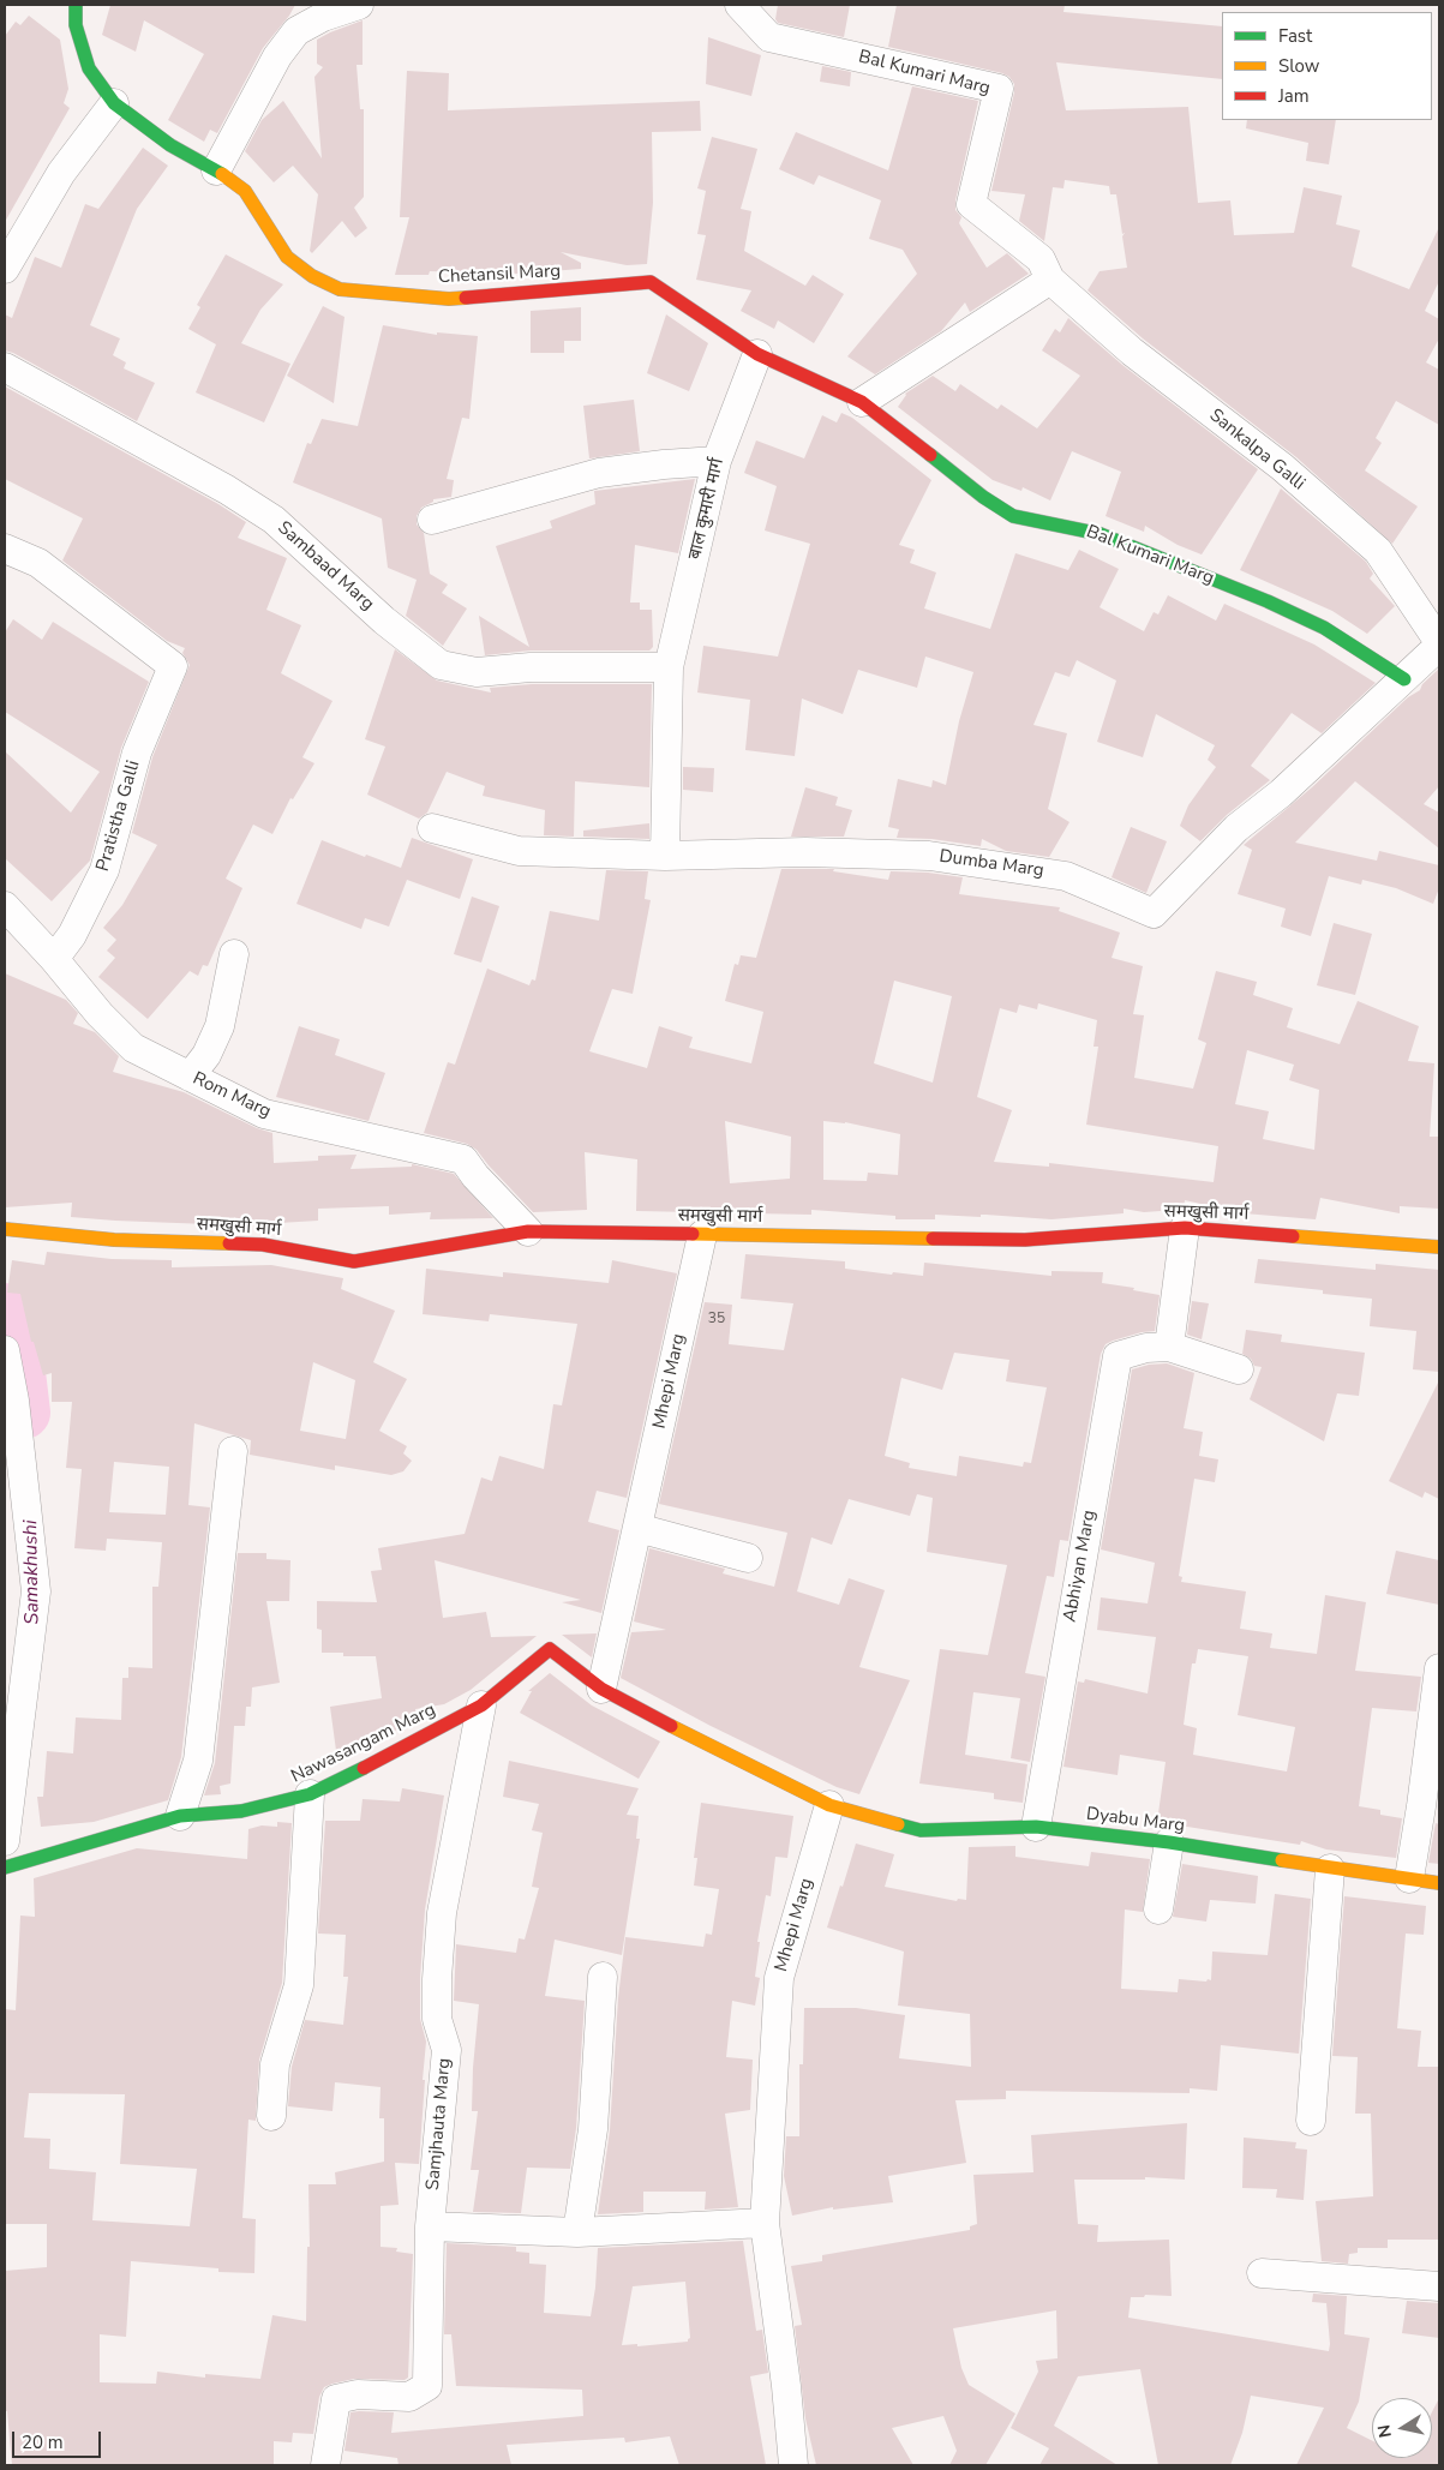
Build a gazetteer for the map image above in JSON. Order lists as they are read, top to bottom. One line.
{"streets":{"street":["Bal Kumari Marg","Chetansil Marg","Sankalpa Galli","बाल कुमारी मार्ग","Sambaad Marg","Pratistha Galli","Dumba Marg","Rom Marg","समखुसी मार्ग","Mhepi Marg","Abhiyan Marg","Nawasangam Marg","Dyabu Marg","Samjhauta Marg"]},"crossings":[["Bal Kumari Marg","Chetansil Marg"],["Bal Kumari Marg","Sankalpa Galli"],["Bal Kumari Marg","बाल कुमारी मार्ग"],["Bal Kumari Marg","Dumba Marg"],["Chetansil Marg","बाल कुमारी मार्ग"],["बाल कुमारी मार्ग","Sambaad Marg"],["Pratistha Galli","Rom Marg"],["Rom Marg","समखुसी मार्ग"],["समखुसी मार्ग","Mhepi Marg"],["Mhepi Marg","Nawasangam Marg"],["Mhepi Marg","Dyabu Marg"],["Abhiyan Marg","Dyabu Marg"],["Nawasangam Marg","Samjhauta Marg"]],"water":["Samakhushi"],"house_numbers":["35"],"legend":["Fast","Slow","Jam"],"scale_bar":"20 m","north":"left"}
